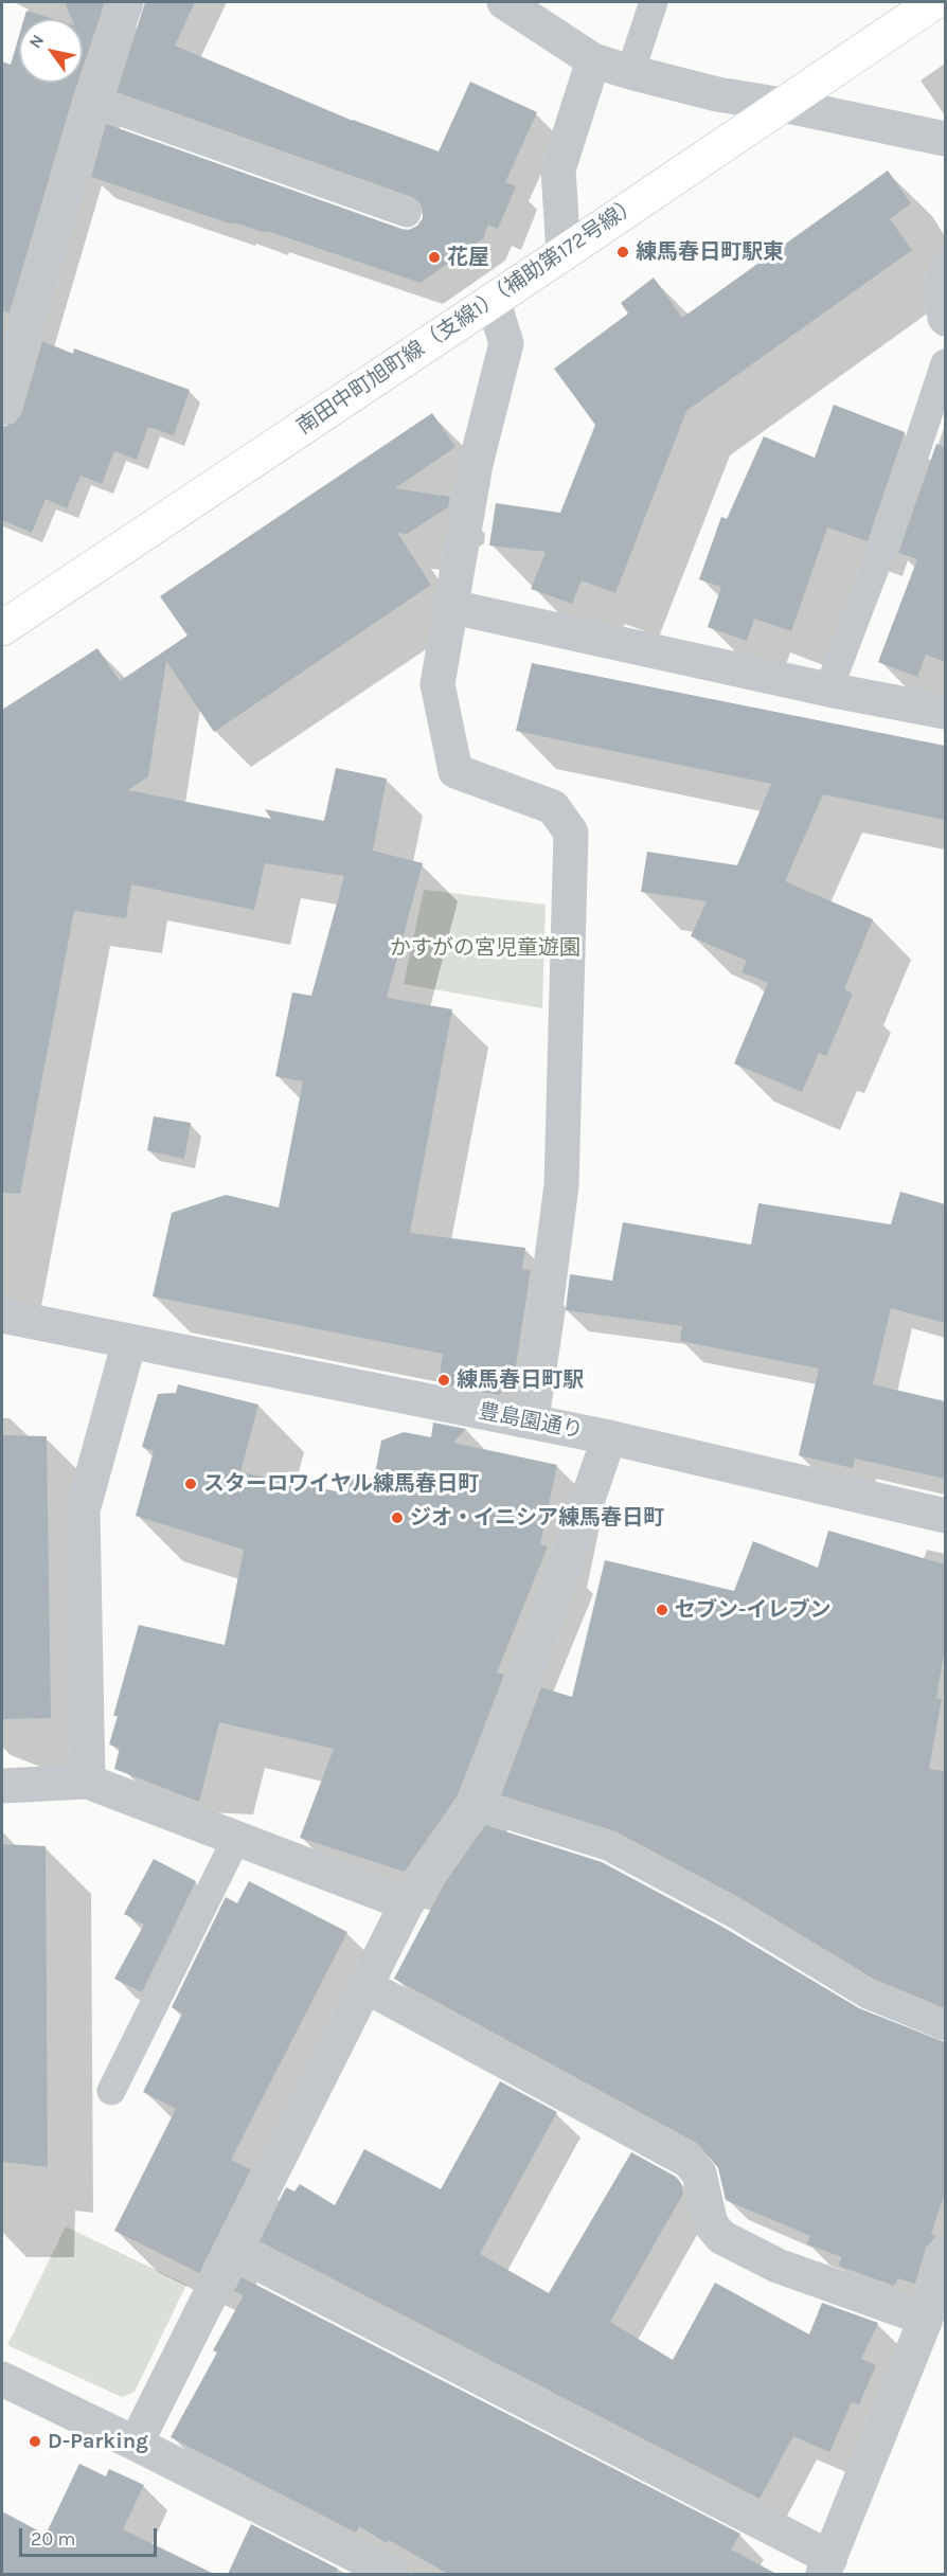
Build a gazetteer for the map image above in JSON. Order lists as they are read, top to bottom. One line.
{"streets":{"main road":["南田中町旭町線（支線1）（補助第172号線）"],"street":["豊島園通り"]},"parks":["かすがの宮児童遊園"],"places":["練馬春日町駅東","花屋","練馬春日町駅","スターロワイヤル練馬春日町","ジオ・イニシア練馬春日町","セブン-イレブン","D-Parking"],"scale_bar":"20 m","north":"top left"}
